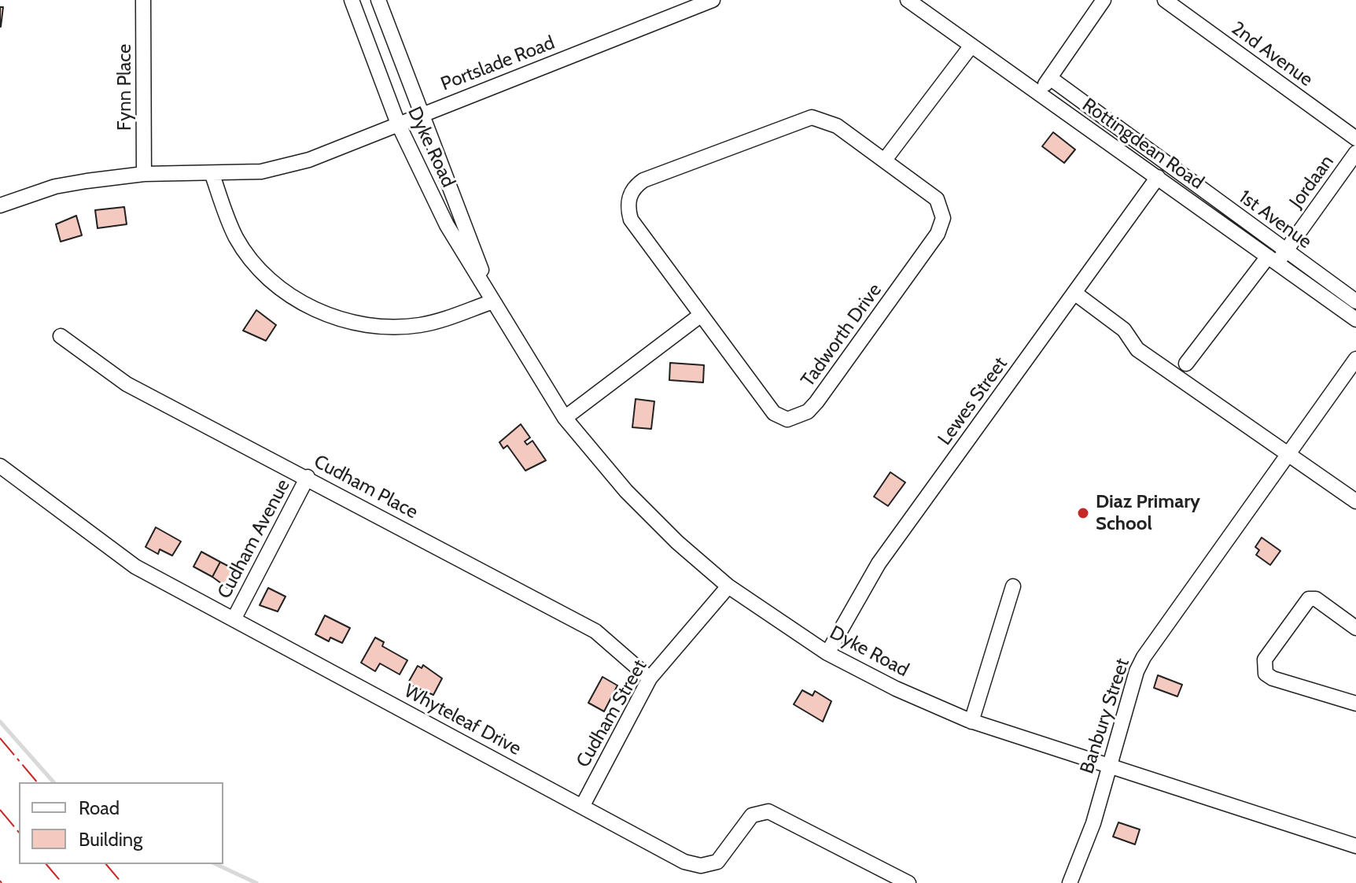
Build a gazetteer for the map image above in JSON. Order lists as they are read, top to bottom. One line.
{"streets":{"street":["2nd Avenue","Portslade Road","Fynn Place","Rottingdean Road","Dyke Road","Jordaan","1st Avenue","Tadworth Drive","Lewes Street","Cudham Place","Cudham Avenue","Cudham Street","Banbury Street","Whyteleaf Drive"]},"crossings":[["Portslade Road","Fynn Place"],["Portslade Road","Dyke Road"],["Rottingdean Road","Jordaan"],["Rottingdean Road","1st Avenue"],["Rottingdean Road","Lewes Street"],["Dyke Road","Lewes Street"],["Dyke Road","Cudham Street"],["Dyke Road","Banbury Street"],["Jordaan","1st Avenue"],["Cudham Place","Cudham Avenue"],["Cudham Place","Cudham Street"],["Cudham Avenue","Whyteleaf Drive"],["Cudham Street","Whyteleaf Drive"]],"places":["Diaz Primary School"],"legend":["Road","Building"]}
